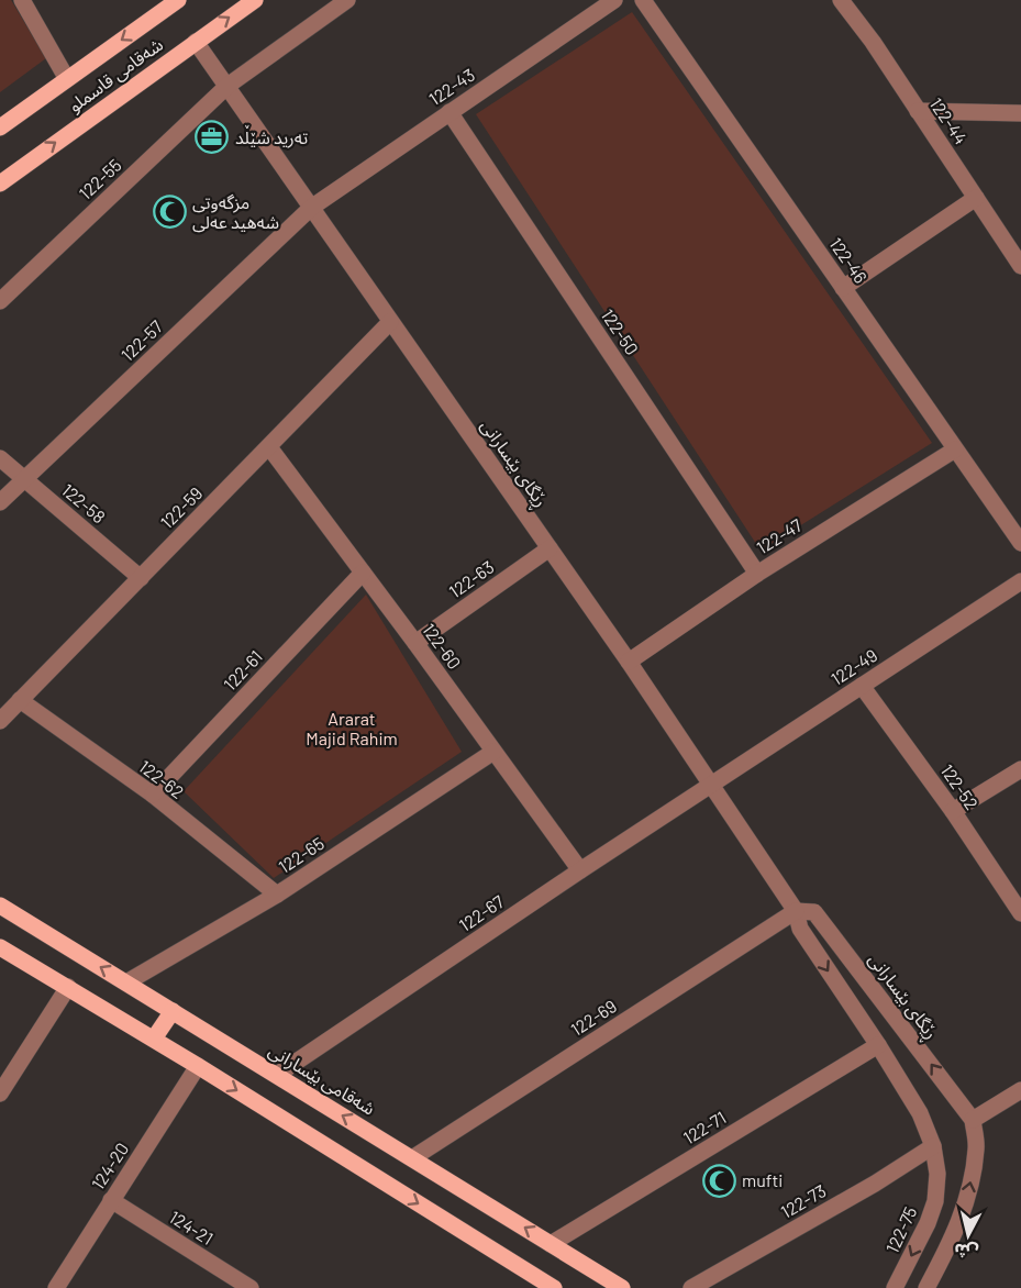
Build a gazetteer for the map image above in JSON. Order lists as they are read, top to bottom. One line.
{"streets":{"main road":["شەقامی قاسملو","شەقامی بێسارانی"],"street":["122-43","122-44","122-55","122-46","122-50","122-57","ڕێگای بێسارانی","122-58","122-59","122-47","122-63","122-60","122-49","122-61","122-62","122-52","122-65","122-67","122-69","122-71","124-20","122-73","124-21","122-75"]},"crossings":[["شەقامی قاسملو","ڕێگای بێسارانی"],["122-43","122-50"],["122-43","122-57"],["122-43","ڕێگای بێسارانی"],["122-55","ڕێگای بێسارانی"],["122-46","122-47"],["122-50","122-47"],["122-57","ڕێگای بێسارانی"],["122-57","122-58"],["ڕێگای بێسارانی","122-59"],["ڕێگای بێسارانی","122-47"],["ڕێگای بێسارانی","122-63"],["ڕێگای بێسارانی","122-49"],["ڕێگای بێسارانی","122-67"],["ڕێگای بێسارانی","122-69"],["ڕێگای بێسارانی","122-71"],["ڕێگای بێسارانی","122-73"],["ڕێگای بێسارانی","122-75"],["122-58","122-59"],["122-59","122-60"],["122-59","122-62"],["122-63","122-60"],["122-60","122-61"],["122-60","122-65"],["122-60","122-67"],["122-49","122-52"],["122-49","122-67"],["122-61","122-62"],["122-62","122-65"],["122-65","شەقامی بێسارانی"],["122-67","شەقامی بێسارانی"],["122-69","شەقامی بێسارانی"],["شەقامی بێسارانی","122-71"],["124-20","124-21"],["122-73","122-75"]],"parks":["Ararat Majid Rahim"],"places":{"office":["تەرید شێڵد"],"mosque":["مزگەوتی شەهید عەلی","mufti"]},"north":"bottom"}
